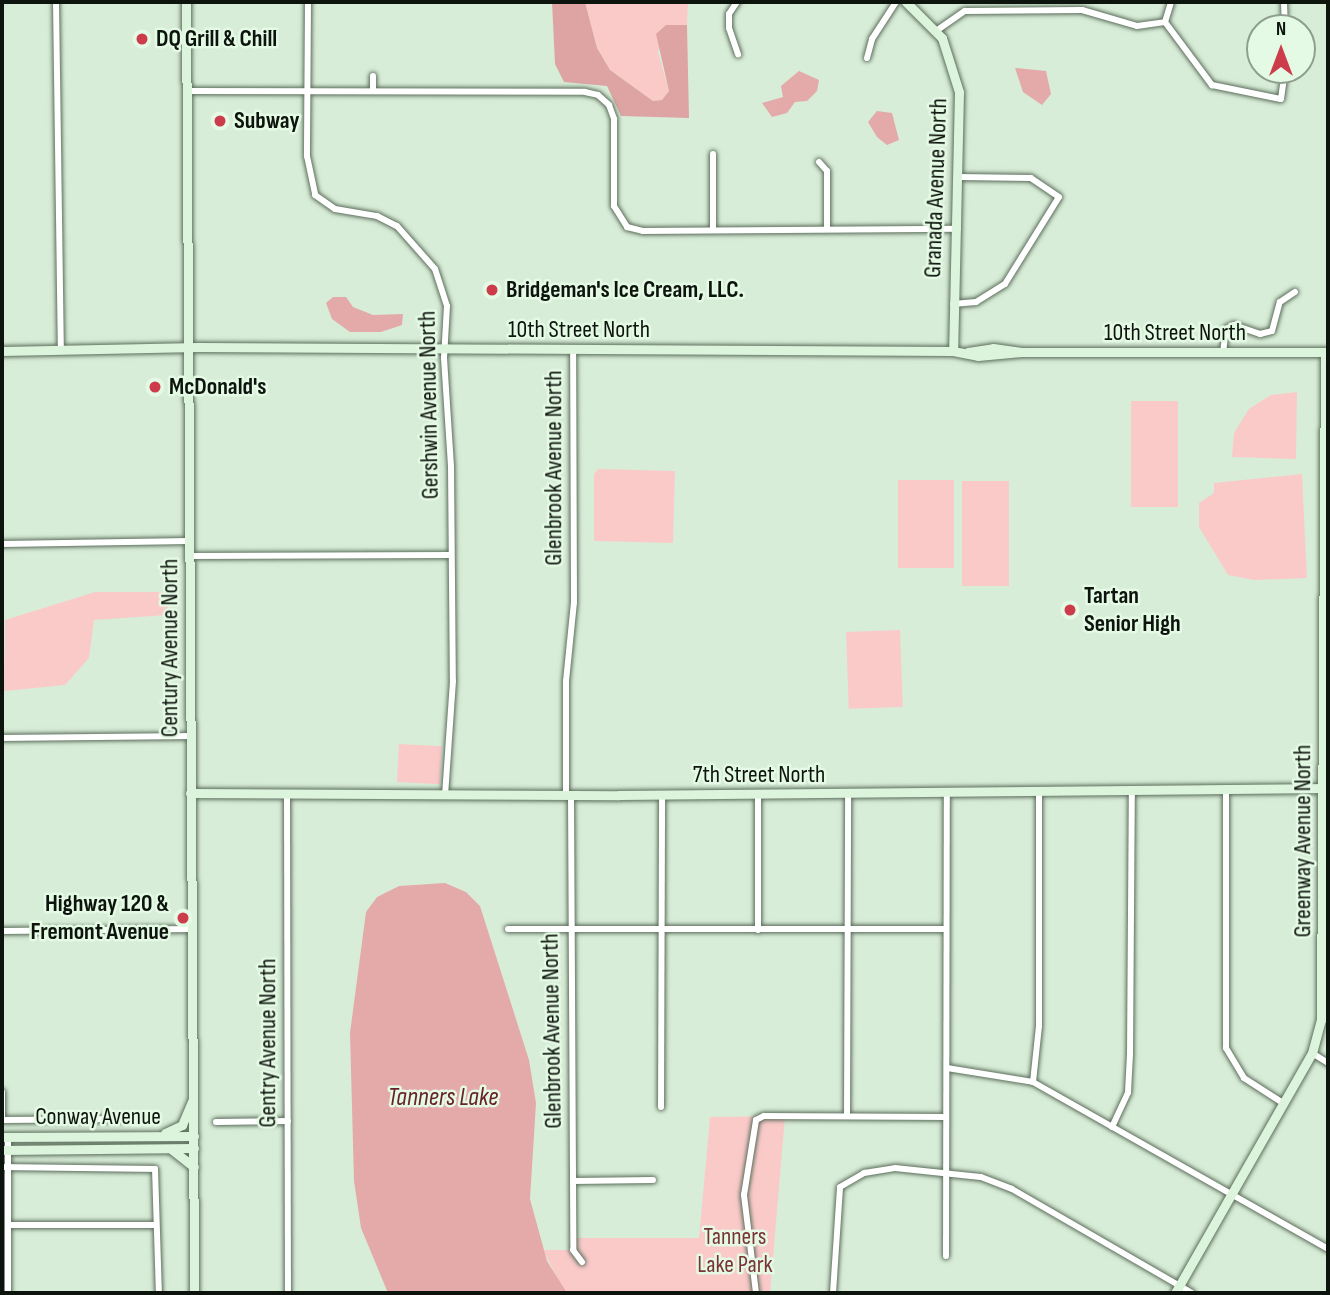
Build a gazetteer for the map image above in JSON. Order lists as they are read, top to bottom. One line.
{"streets":{"street":["Granada Avenue North","10th Street North","Gershwin Avenue North","Glenbrook Avenue North","Century Avenue North","7th Street North","Greenway Avenue North","Gentry Avenue North","Conway Avenue"]},"crossings":[["Granada Avenue North","10th Street North"],["10th Street North","Gershwin Avenue North"],["10th Street North","Glenbrook Avenue North"],["10th Street North","Century Avenue North"],["10th Street North","Greenway Avenue North"],["Gershwin Avenue North","7th Street North"],["Glenbrook Avenue North","7th Street North"],["Century Avenue North","7th Street North"],["Century Avenue North","Conway Avenue"],["7th Street North","Greenway Avenue North"],["7th Street North","Gentry Avenue North"]],"water":["Tanners Lake"],"parks":["Tanners Lake Park"],"places":["DQ Grill & Chill","Subway","Bridgeman's Ice Cream, LLC.","McDonald's","Tartan Senior High","Highway 120 & Fremont Avenue"],"north":"top"}
